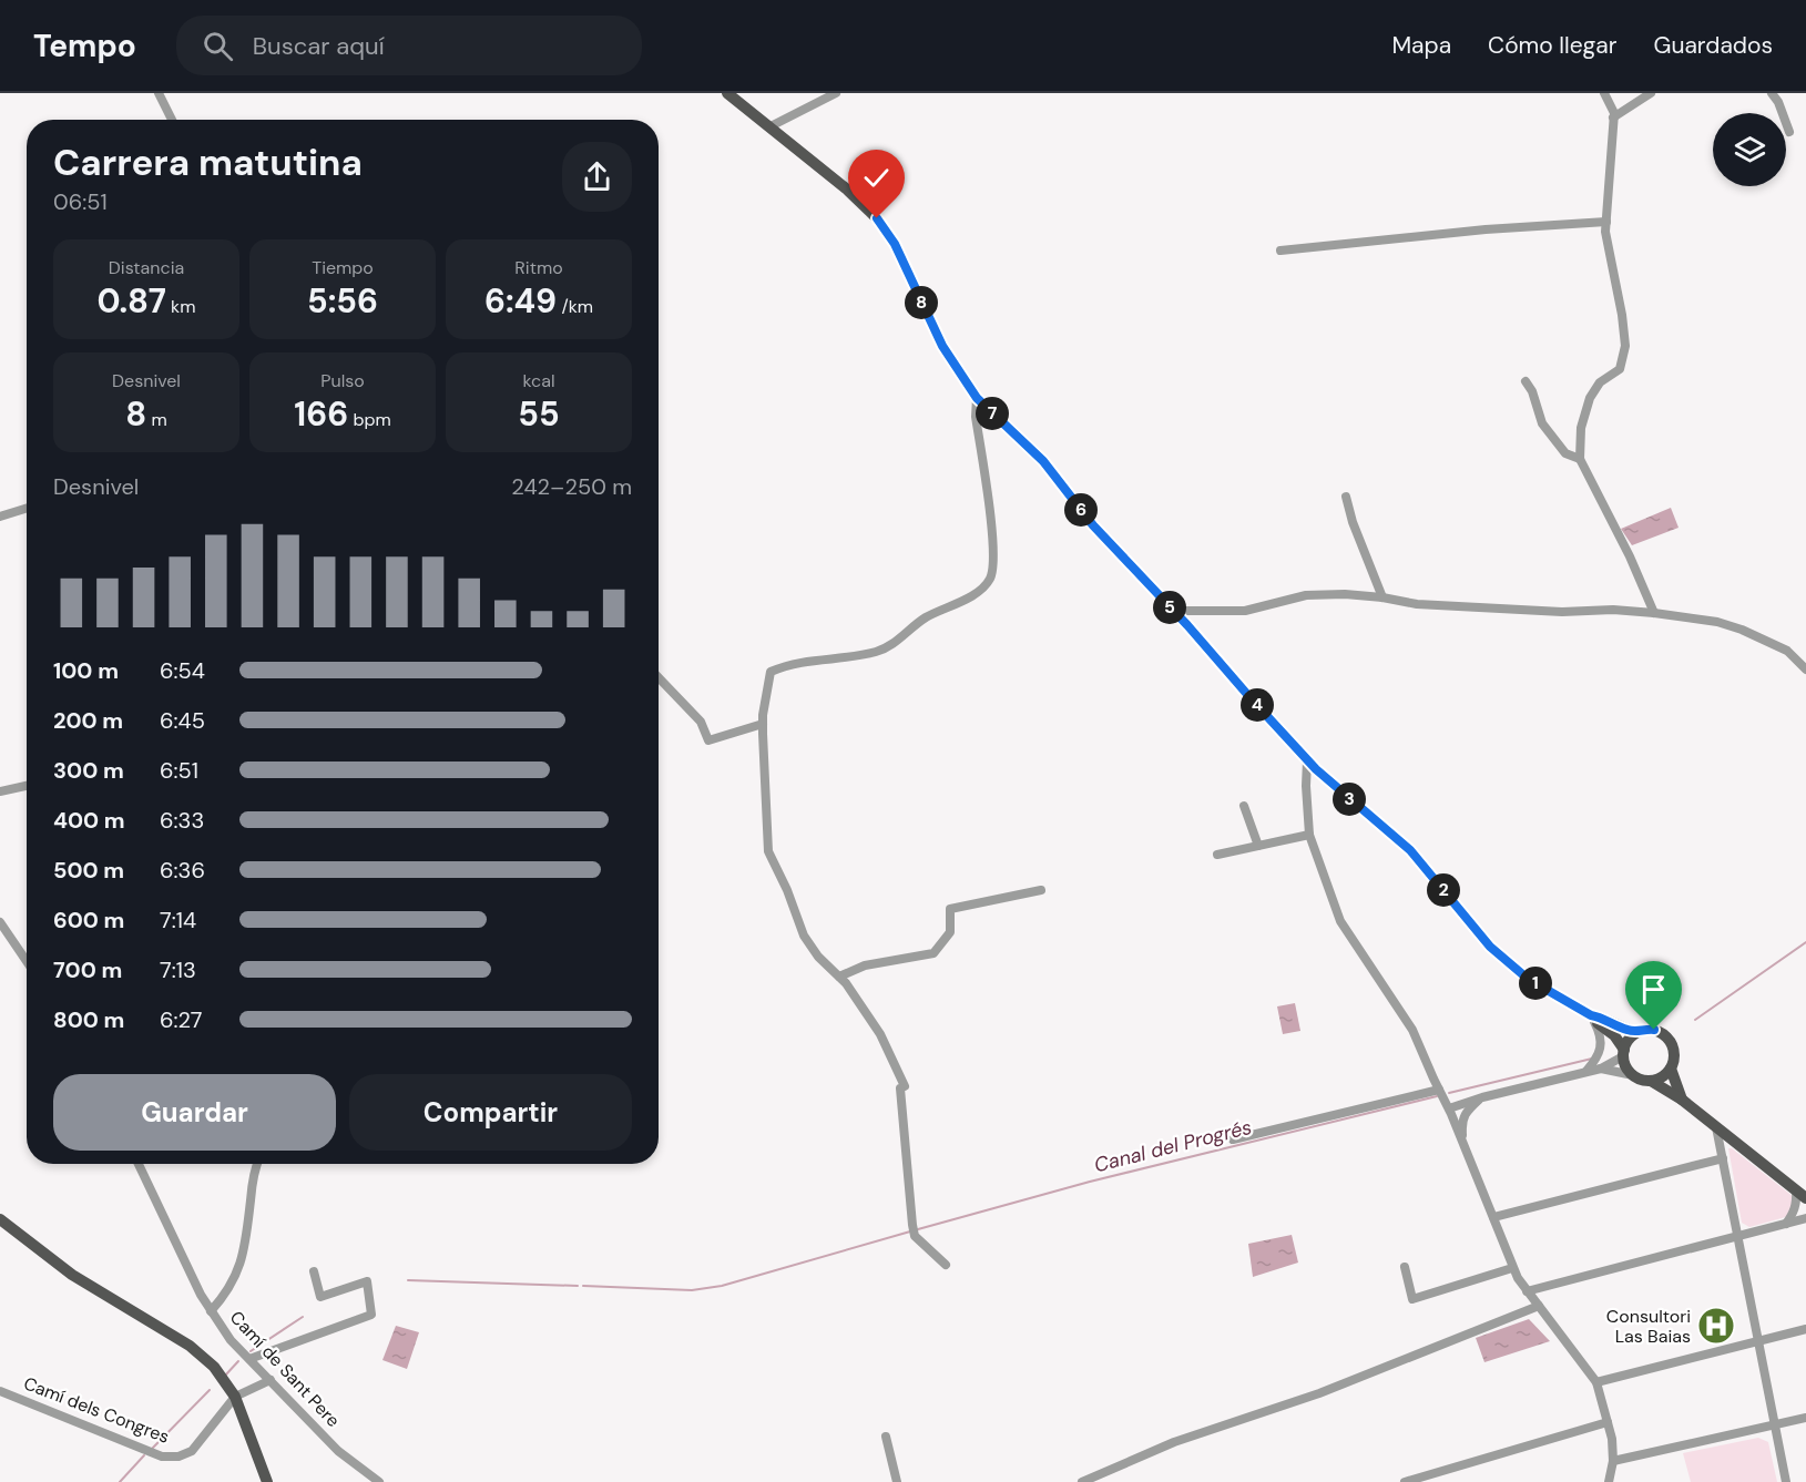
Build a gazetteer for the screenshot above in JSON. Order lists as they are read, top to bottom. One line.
{"streets":{"street":["Camí de Sant Pere","Camí dels Congres"]},"crossings":[["Camí de Sant Pere","Camí dels Congres"]],"water":["Canal del Progrés"],"places":{"hospital":["Consultori Las Baias"]},"page":{"header":"Tempo","search":"Buscar aquí","nav":["Mapa","Cómo llegar","Guardados"],"heading":["Carrera matutina","06:51"],"stats":[["Distancia","0.87 km"],["Tiempo","5:56"],["Ritmo","6:49 /km"],["Desnivel","8 m"],["Pulso","166 bpm"],["kcal","55"]],"pins":["8","7","6","5","4","3","2","1"],"chart":["Desnivel","242–250 m"],"list":[{"name":"100 m","note":"6:54"},{"name":"200 m","note":"6:45"},{"name":"300 m","note":"6:51"},{"name":"400 m","note":"6:33"},{"name":"500 m","note":"6:36"},{"name":"600 m","note":"7:14"},{"name":"700 m","note":"7:13"},{"name":"800 m","note":"6:27"}],"buttons":["Guardar","Compartir"]}}
